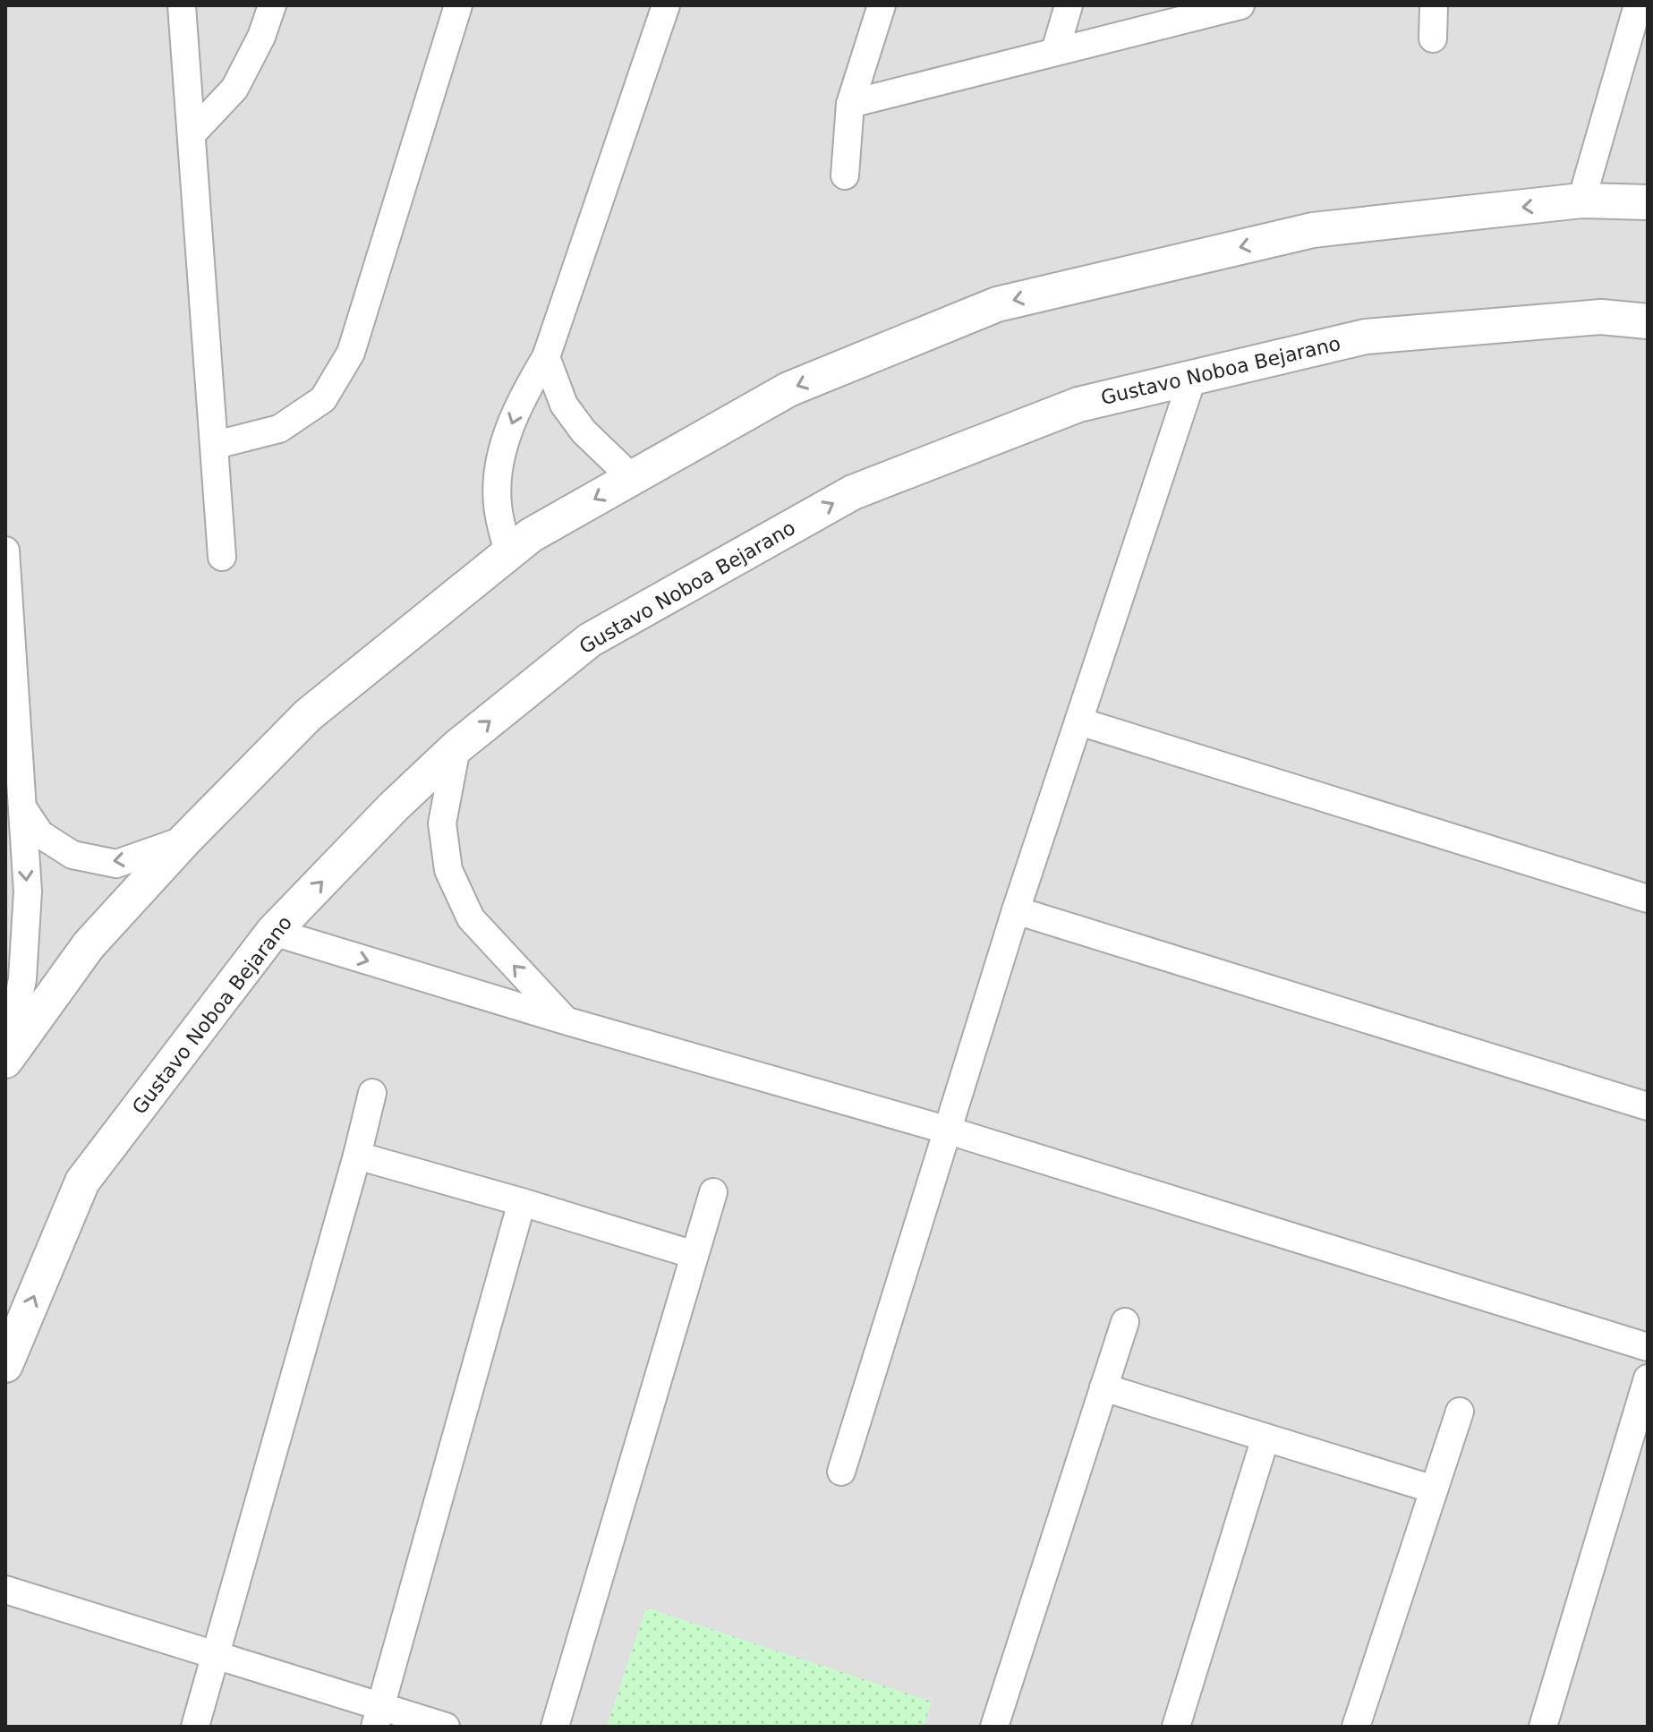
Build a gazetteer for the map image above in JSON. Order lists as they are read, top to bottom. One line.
{"streets":{"street":["Gustavo Noboa Bejarano"]}}
